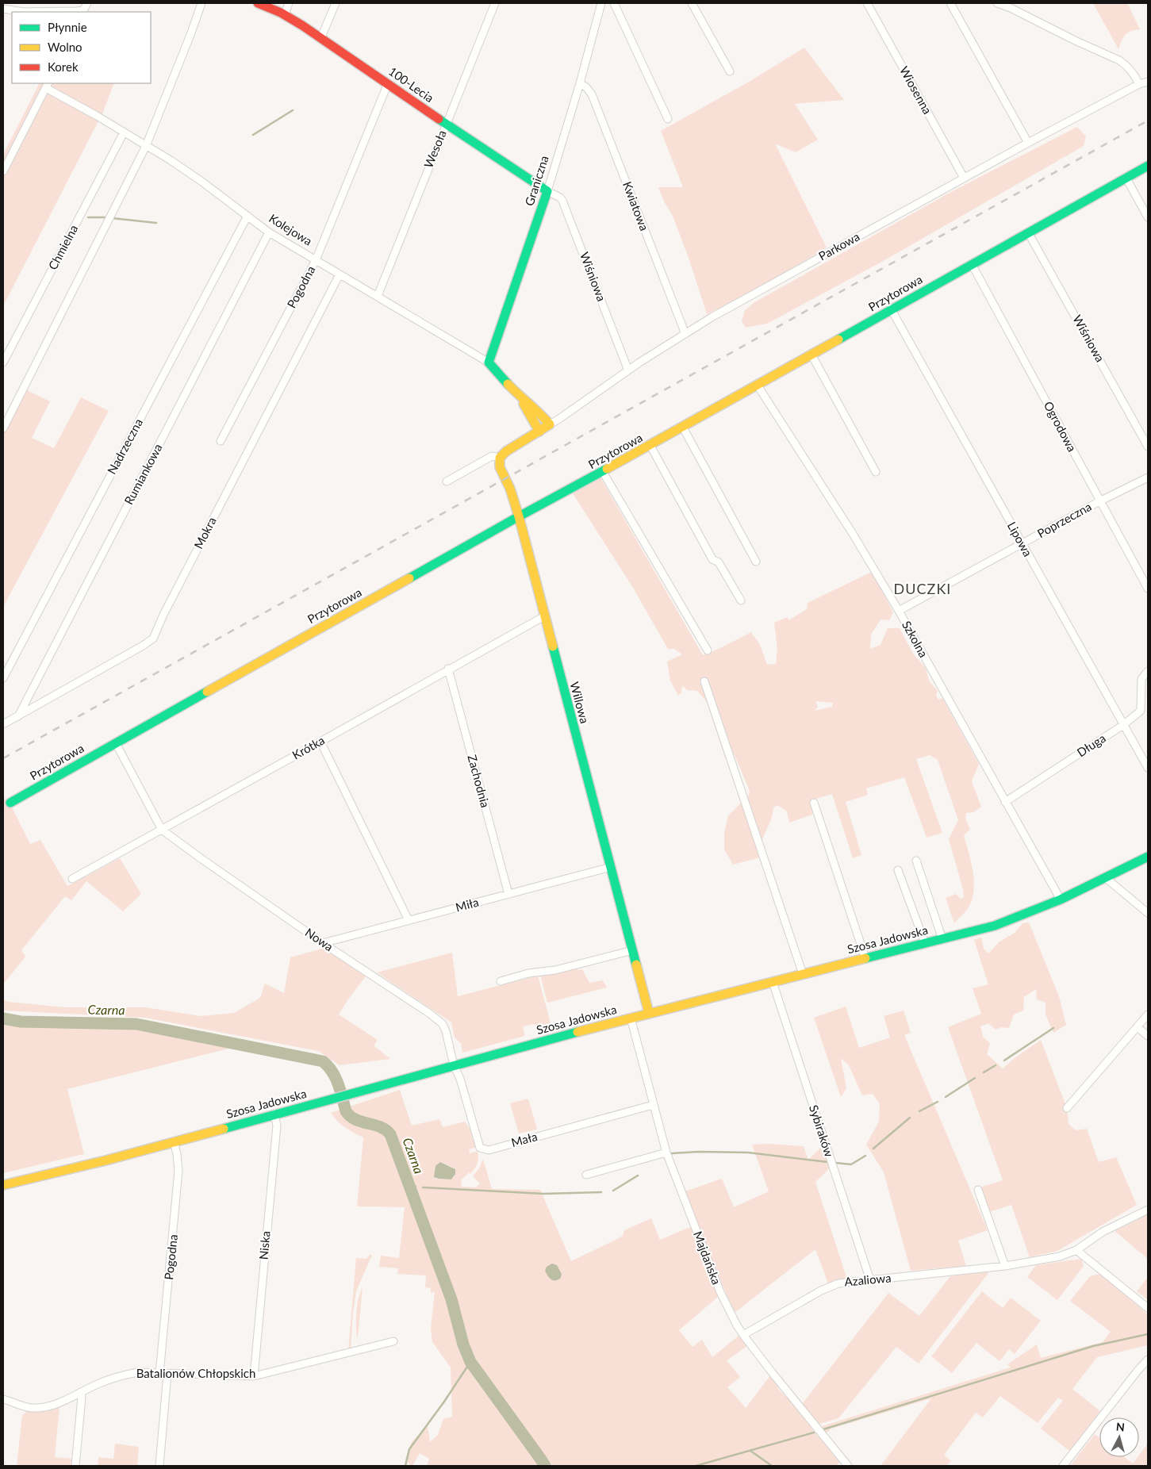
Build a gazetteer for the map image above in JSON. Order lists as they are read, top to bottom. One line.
{"streets":{"street":["100-Lecia","Wiosenna","Wesoła","Graniczna","Kwiatowa","Kolejowa","Parkowa","Chmielna","Wiśniowa","Pogodna","Przytorowa","Ogrodowa","Nadrzeczna","Rumiankowa","Poprzeczna","Mokra","Lipowa","Szkolna","Willowa","Długa","Krótka","Zachodnia","Miła","Nowa","Szosa Jadowska","Sybiraków","Mała","Niska","Majdańska","Azaliowa","Batalionów Chłopskich"]},"crossings":[["100-Lecia","Wesoła"],["100-Lecia","Graniczna"],["100-Lecia","Wiśniowa"],["100-Lecia","Pogodna"],["Wiosenna","Parkowa"],["Wesoła","Kolejowa"],["Graniczna","Kwiatowa"],["Graniczna","Kolejowa"],["Graniczna","Wiśniowa"],["Kwiatowa","Parkowa"],["Kolejowa","Parkowa"],["Kolejowa","Chmielna"],["Kolejowa","Pogodna"],["Kolejowa","Nadrzeczna"],["Kolejowa","Rumiankowa"],["Kolejowa","Mokra"],["Parkowa","Wiśniowa"],["Wiśniowa","Przytorowa"],["Pogodna","Szosa Jadowska"],["Pogodna","Batalionów Chłopskich"],["Przytorowa","Ogrodowa"],["Przytorowa","Lipowa"],["Przytorowa","Szkolna"],["Przytorowa","Willowa"],["Ogrodowa","Poprzeczna"],["Rumiankowa","Mokra"],["Poprzeczna","Lipowa"],["Poprzeczna","Szkolna"],["Lipowa","Długa"],["Szkolna","Długa"],["Szkolna","Szosa Jadowska"],["Willowa","Krótka"],["Willowa","Miła"],["Willowa","Szosa Jadowska"],["Krótka","Zachodnia"],["Krótka","Nowa"],["Zachodnia","Miła"],["Miła","Nowa"],["Nowa","Szosa Jadowska"],["Nowa","Mała"],["Szosa Jadowska","Sybiraków"],["Szosa Jadowska","Mała"],["Szosa Jadowska","Niska"],["Szosa Jadowska","Majdańska"],["Sybiraków","Azaliowa"],["Mała","Majdańska"],["Niska","Batalionów Chłopskich"],["Majdańska","Azaliowa"]],"districts":["DUCZKI"],"water":["Czarna"],"legend":["Płynnie","Wolno","Korek"],"north":"top"}
